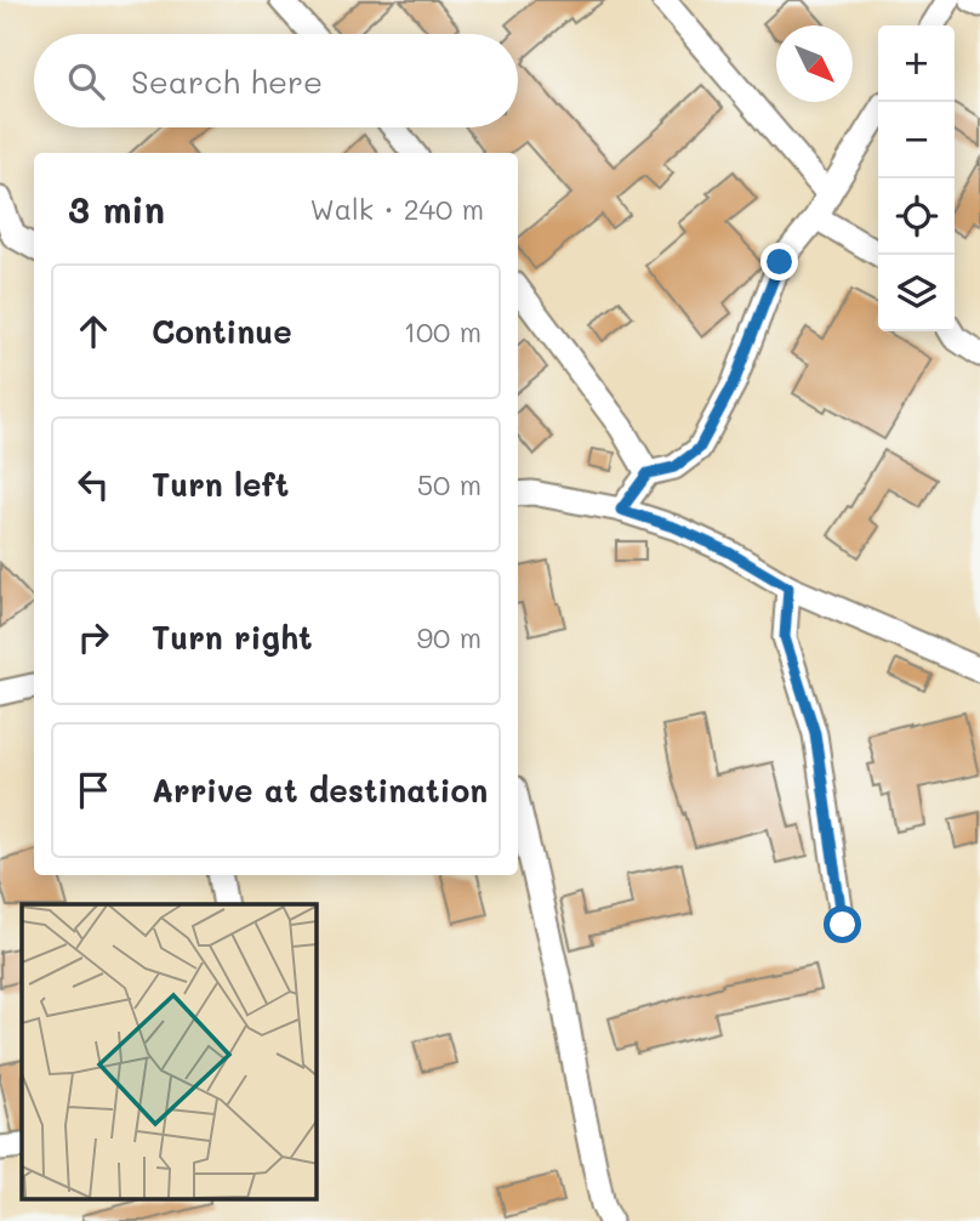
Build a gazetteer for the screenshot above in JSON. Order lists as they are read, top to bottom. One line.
{"north":"bottom right","page":{"map_buttons":["+","−"],"search":"Search here","heading":["3 min","Walk · 240 m"],"list":[["Continue","100 m"],["Turn left","50 m"],["Turn right","90 m"],"Arrive at destination"]}}
